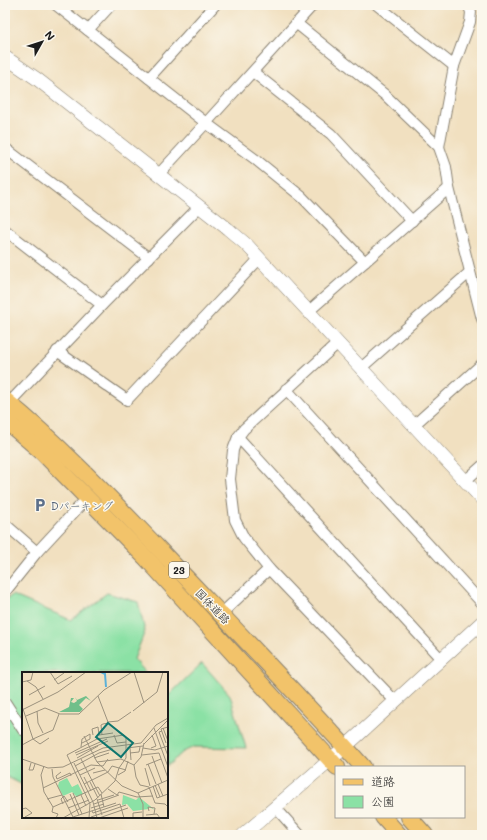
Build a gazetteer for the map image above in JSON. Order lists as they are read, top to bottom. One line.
{"streets":{"main road":["23","国体道路"]},"places":{"parking":["Dパーキング"]},"legend":["道路","公園"],"north":"top right"}
